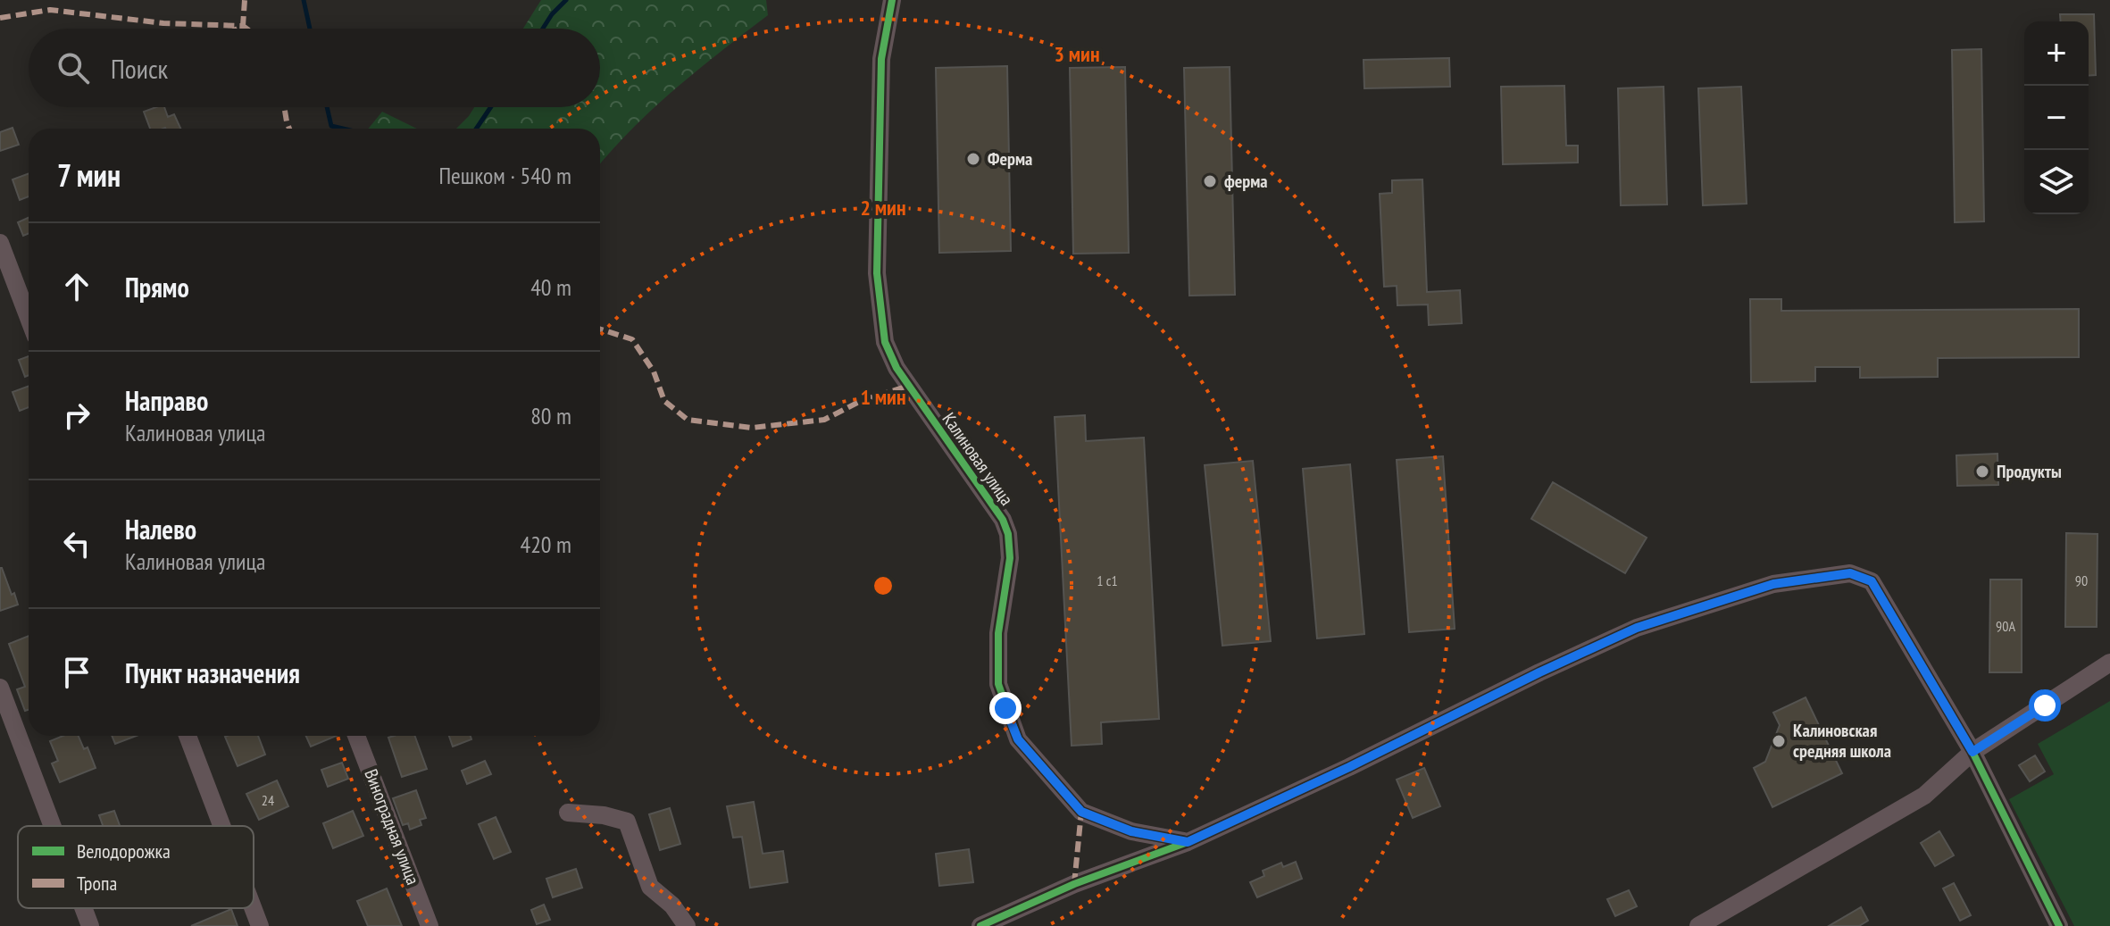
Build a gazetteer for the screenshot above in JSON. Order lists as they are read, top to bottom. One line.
{"streets":{"street":["Калиновая улица","Виноградная улица"]},"places":["Ферма","ферма","Продукты","Калиновская средняя школа"],"house_numbers":["1 с1","90","90А","24"],"legend":["Велодорожка","Тропа"],"page":{"map_buttons":["+","−"],"search":"Поиск","heading":["7 мин","Пешком · 540 m"],"list":[["Прямо","40 m"],["Направо","Калиновая улица","80 m"],["Налево","Калиновая улица","420 m"],"Пункт назначения"]},"rings":["3 мин","2 мин","1 мин"]}
